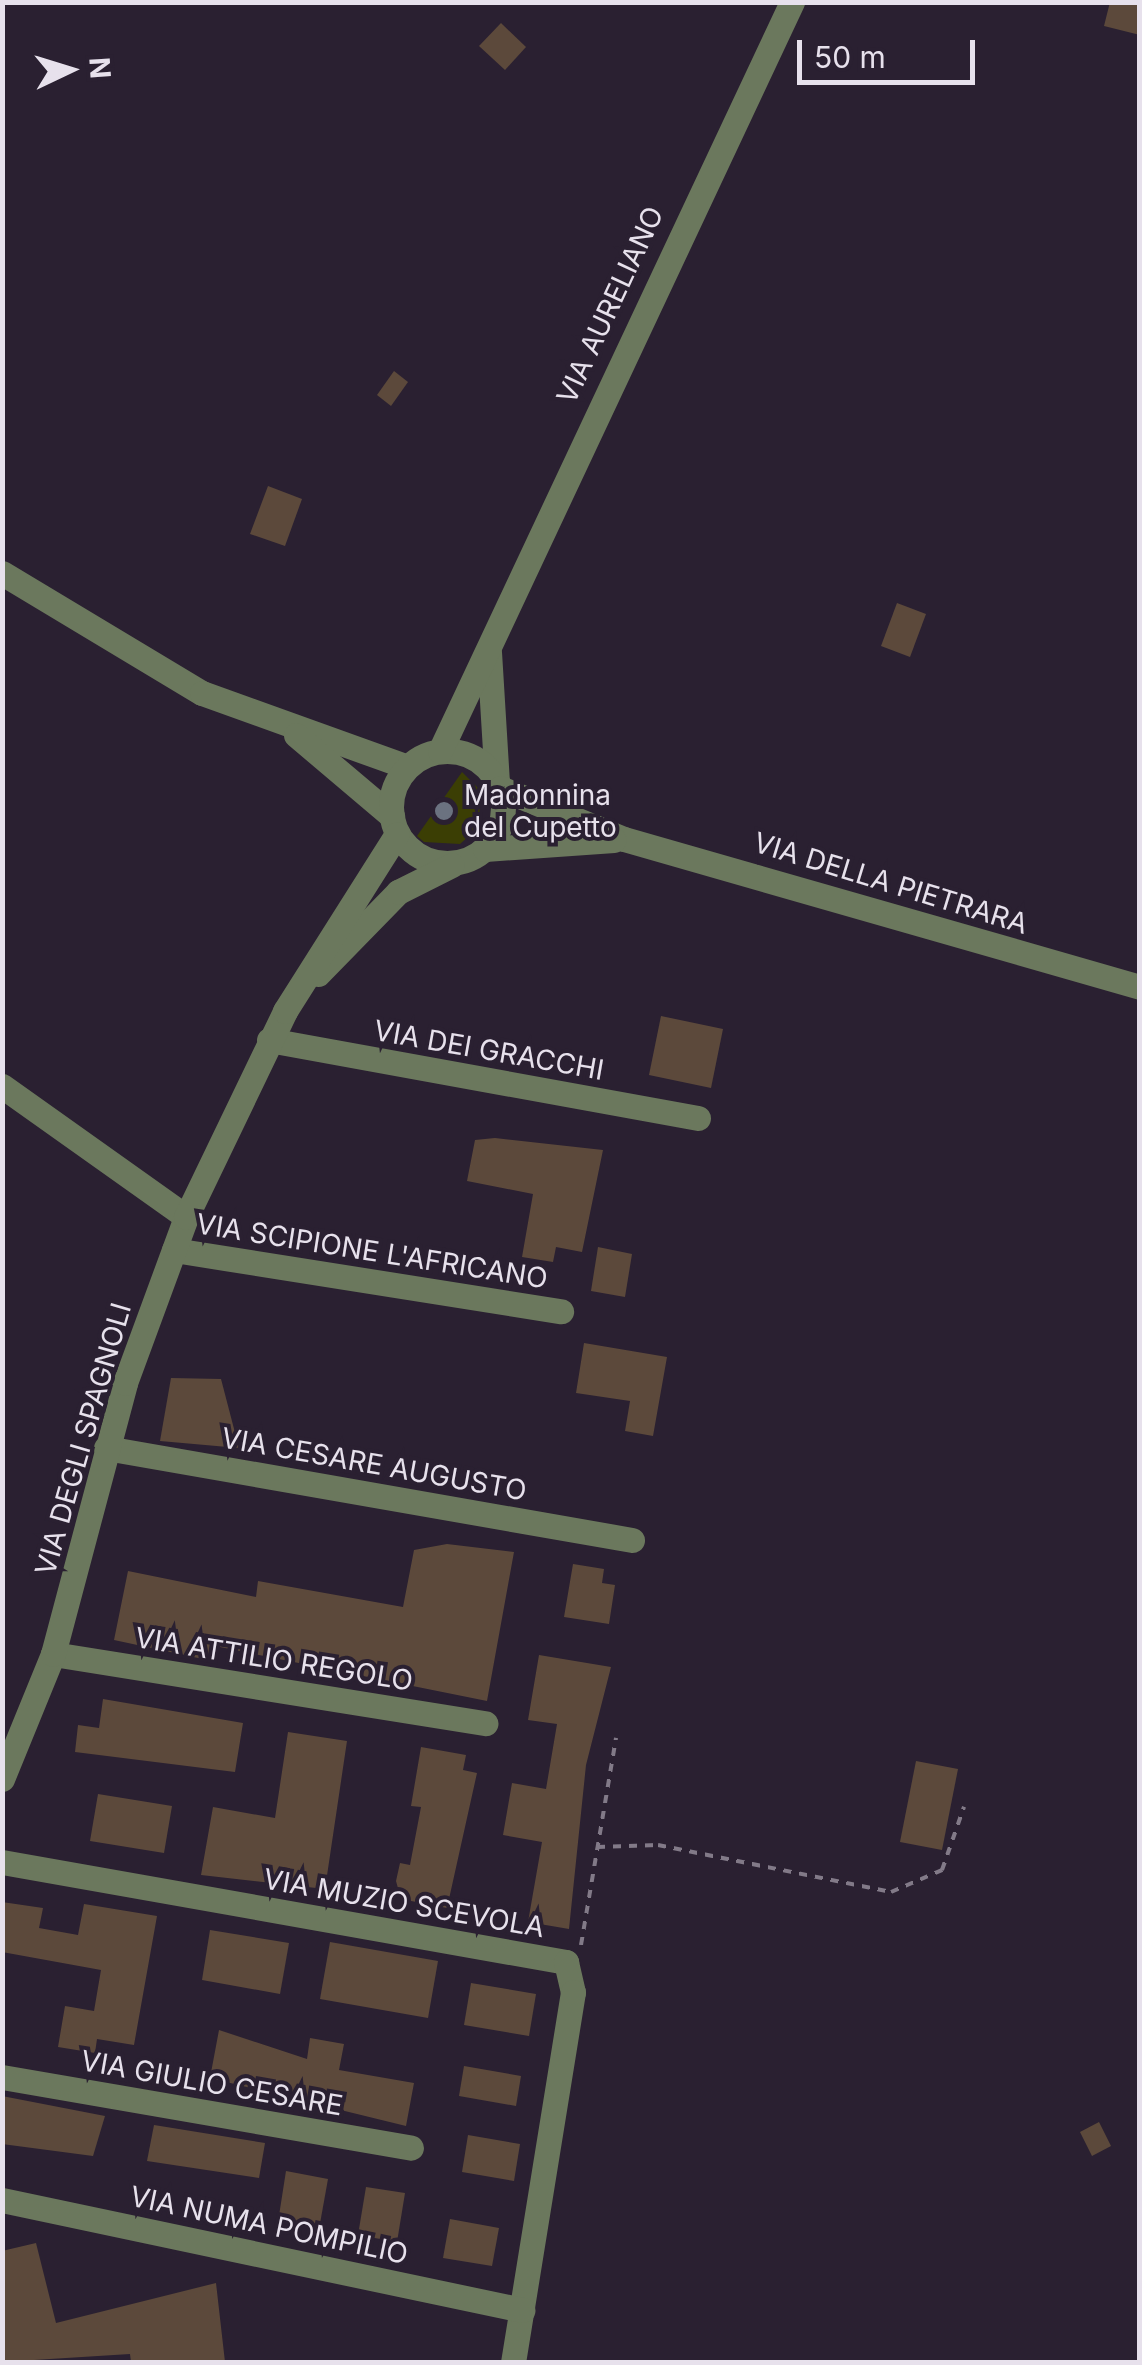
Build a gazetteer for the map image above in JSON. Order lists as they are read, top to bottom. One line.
{"streets":{"street":["VIA AURELIANO","VIA DELLA PIETRARA","VIA DEI GRACCHI","VIA SCIPIONE L'AFRICANO","VIA DEGLI SPAGNOLI","VIA CESARE AUGUSTO","VIA ATTILIO REGOLO","VIA MUZIO SCEVOLA","VIA GIULIO CESARE","VIA NUMA POMPILIO"]},"crossings":[["VIA AURELIANO","VIA DELLA PIETRARA"],["VIA DEI GRACCHI","VIA DEGLI SPAGNOLI"],["VIA SCIPIONE L'AFRICANO","VIA DEGLI SPAGNOLI"],["VIA DEGLI SPAGNOLI","VIA CESARE AUGUSTO"],["VIA DEGLI SPAGNOLI","VIA ATTILIO REGOLO"]],"places":["Madonnina del Cupetto"],"scale_bar":"50 m","north":"right"}
